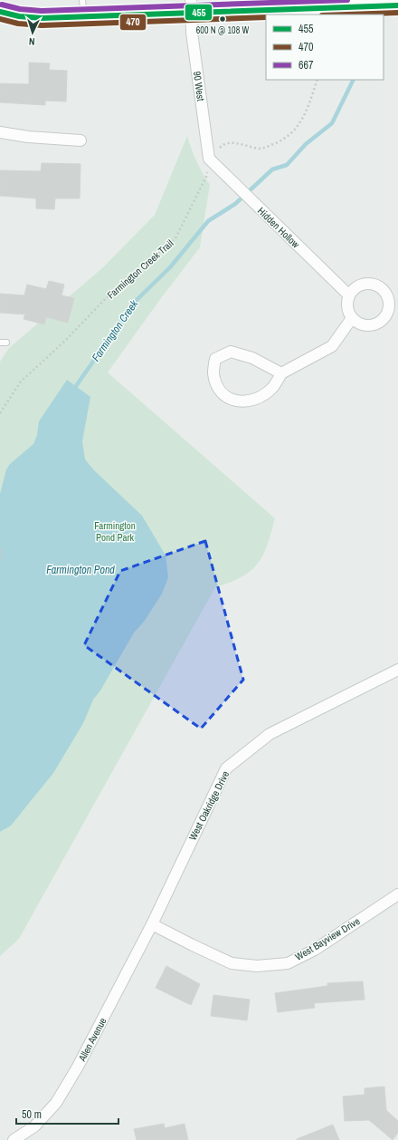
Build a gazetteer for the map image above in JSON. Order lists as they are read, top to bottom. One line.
{"streets":{"street":["90 West","Hidden Hollow","West Oakridge Drive","West Bayview Drive","Allen Avenue"],"path":["Farmington Creek Trail"]},"crossings":[["90 West","Hidden Hollow"],["90 West","Farmington Creek Trail"],["Hidden Hollow","Farmington Creek Trail"],["West Oakridge Drive","West Bayview Drive"],["West Oakridge Drive","Allen Avenue"],["West Bayview Drive","Allen Avenue"]],"water":["Farmington Creek","Farmington Pond"],"parks":["Farmington Pond Park"],"places":["600 N @ 108 W"],"lines":["transit line 667","transit line 455","transit line 470"],"legend":["455","470","667"],"scale_bar":"50 m","north":"bottom"}
